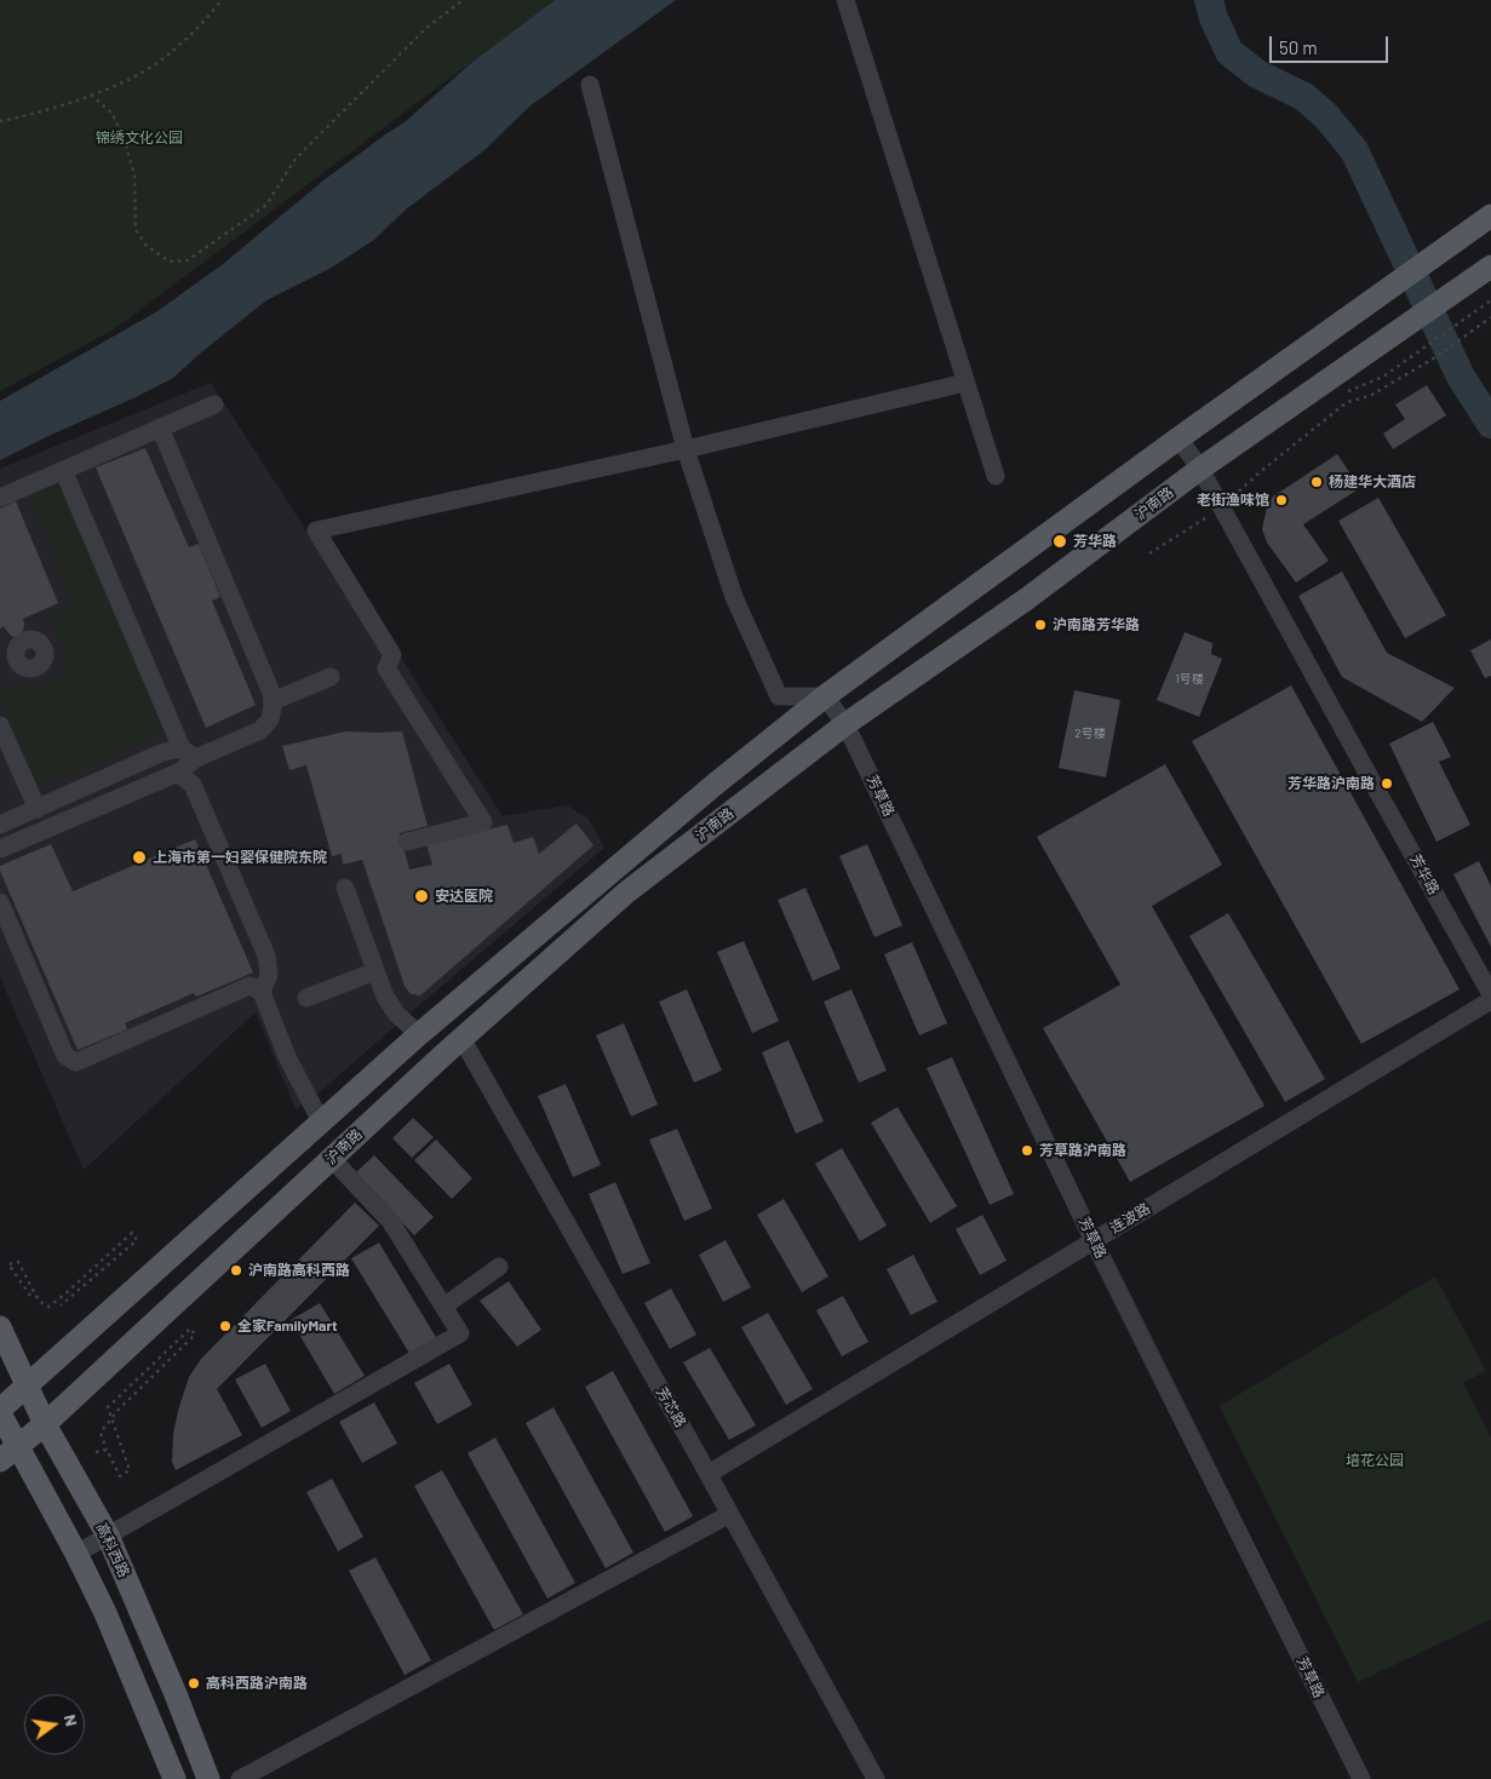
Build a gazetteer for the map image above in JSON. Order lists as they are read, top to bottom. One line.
{"streets":{"main road":["沪南路","高科西路"],"street":["芳草路","芳华路","连波路","芳芯路"]},"crossings":[["沪南路","芳草路"],["沪南路","芳华路"],["沪南路","芳芯路"],["沪南路","高科西路"],["芳草路","连波路"],["连波路","芳芯路"]],"parks":["锦绣文化公园","培花公园"],"places":["杨建华大酒店","老街渔味馆","芳华路","沪南路芳华路","芳华路沪南路","上海市第一妇婴保健院东院","安达医院","芳草路沪南路","沪南路高科西路","全家FamilyMart","高科西路沪南路"],"house_numbers":["1号楼","2号楼"],"scale_bar":"50 m","north":"right"}
